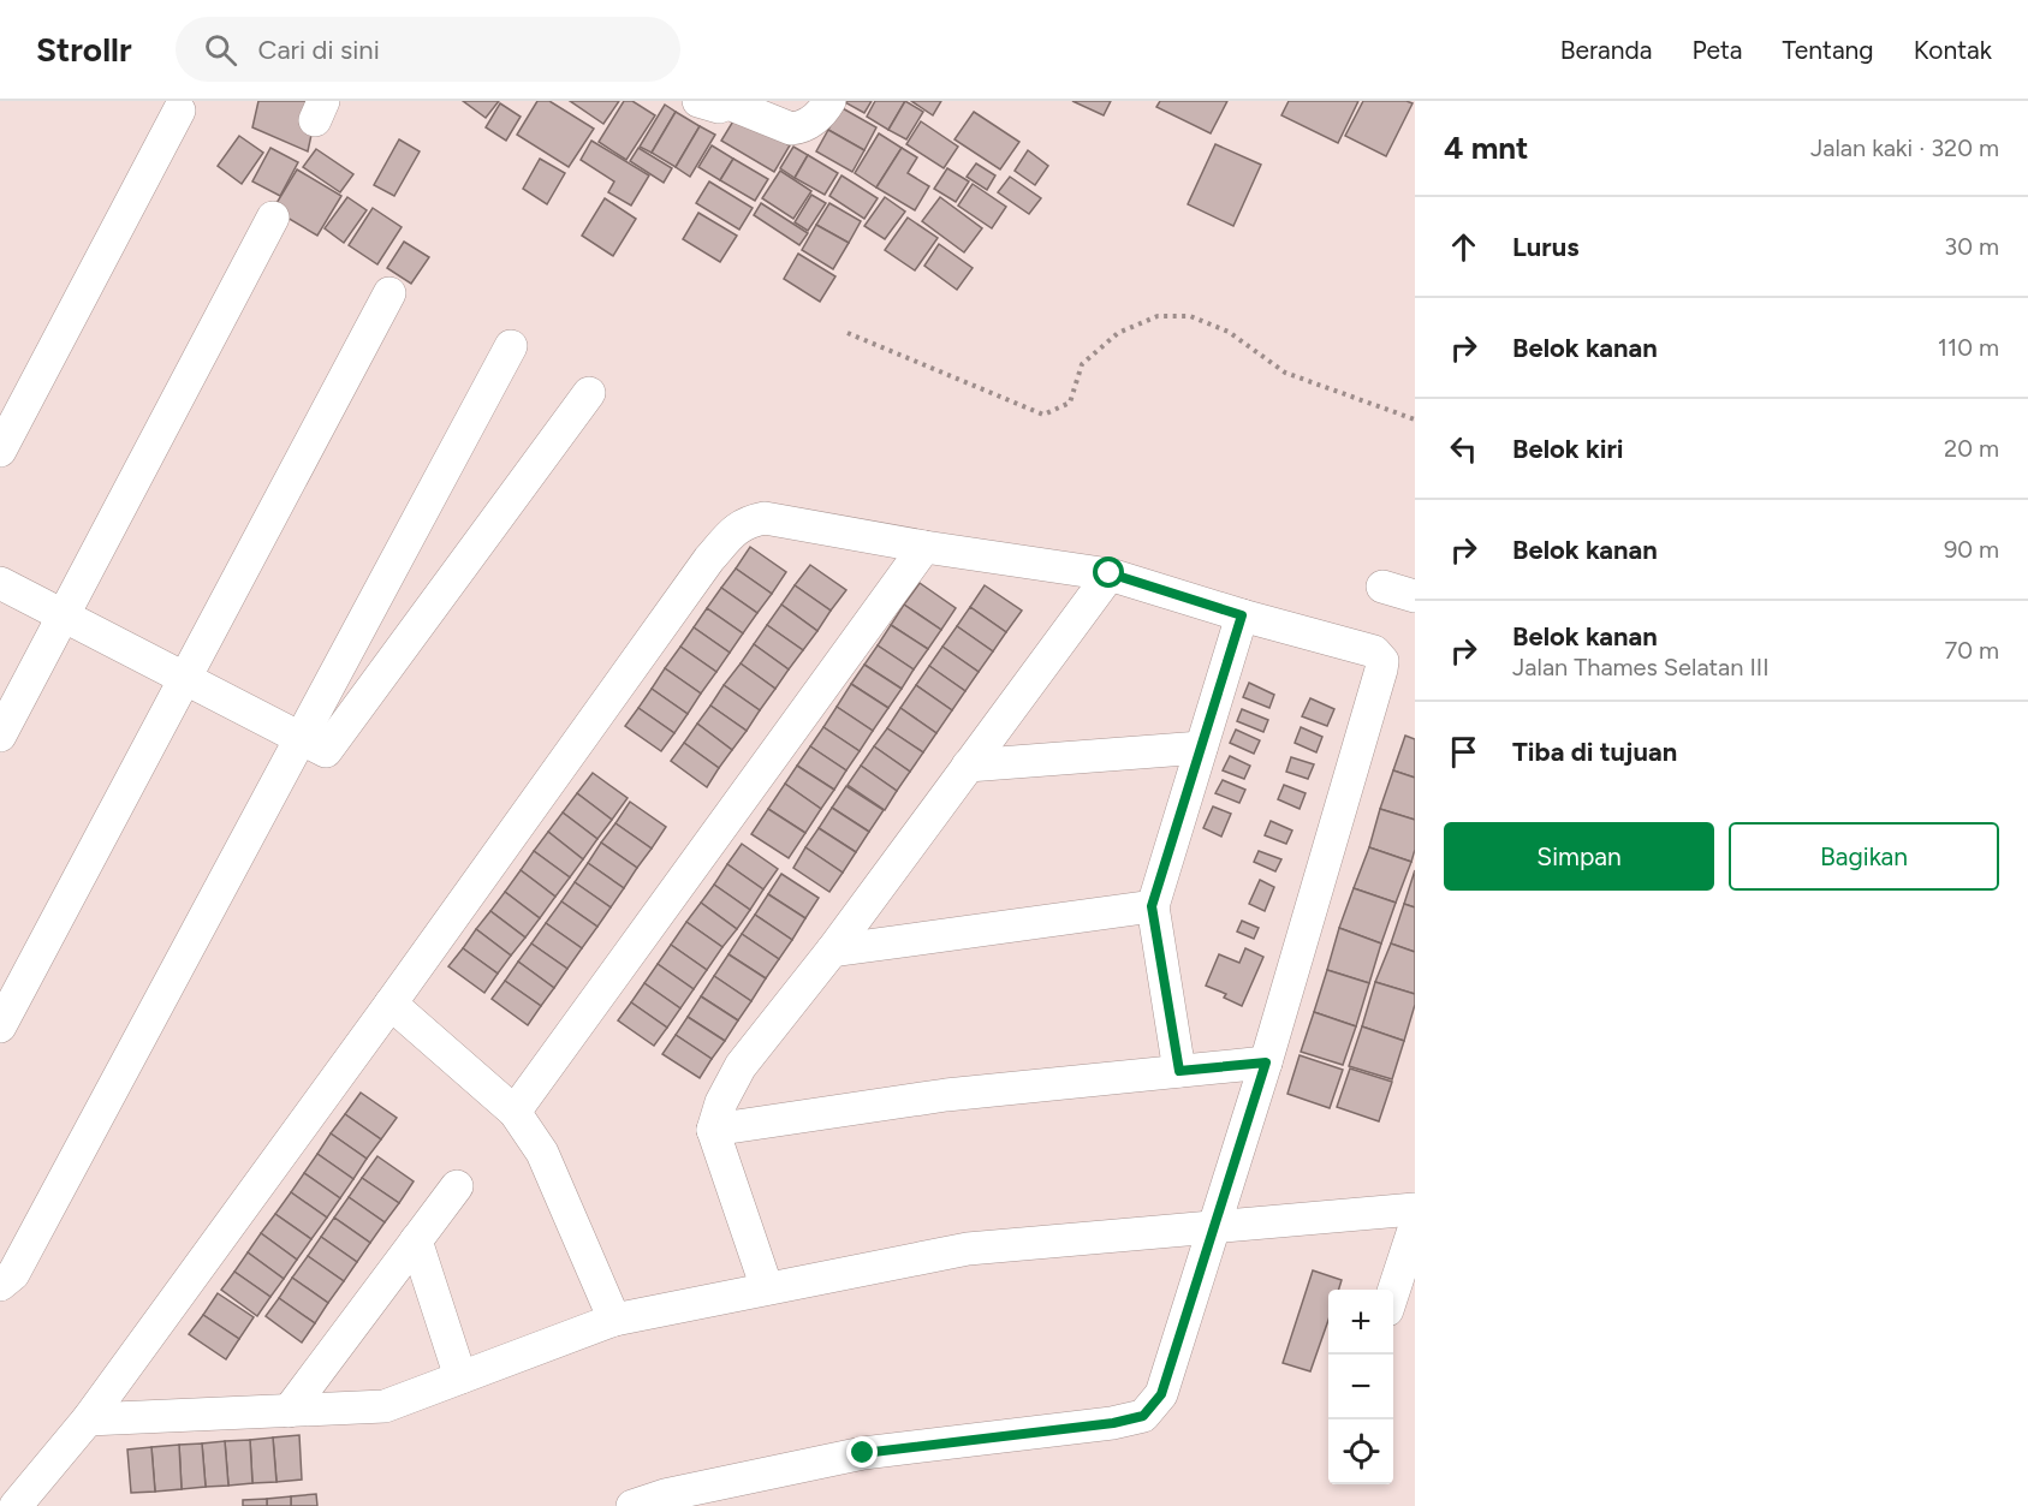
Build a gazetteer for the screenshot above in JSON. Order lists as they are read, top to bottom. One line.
{"page":{"header":"Strollr","search":"Cari di sini","nav":["Beranda","Peta","Tentang","Kontak"],"heading":["4 mnt","Jalan kaki · 320 m"],"list":[["Lurus","30 m"],["Belok kanan","110 m"],["Belok kiri","20 m"],["Belok kanan","90 m"],["Belok kanan","Jalan Thames Selatan III","70 m"],"Tiba di tujuan"],"buttons":["Simpan","Bagikan"],"map_buttons":["+","−"]}}
